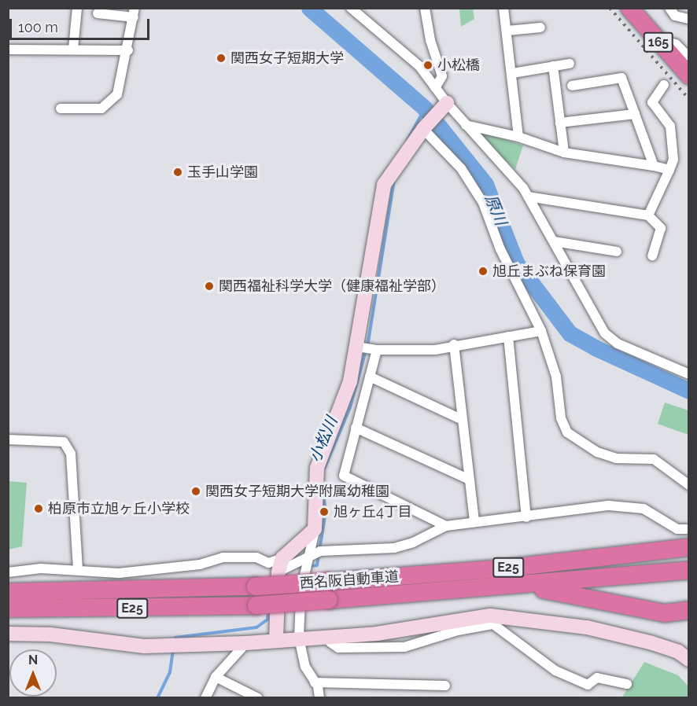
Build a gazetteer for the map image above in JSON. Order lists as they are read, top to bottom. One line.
{"streets":{"highway":["165","E25","西名阪自動車道"]},"water":["原川","小松川"],"places":["関西女子短期大学","小松橋","玉手山学園","旭丘まぶね保育園","関西福祉科学大学（健康福祉学部）","関西女子短期大学附属幼稚園","柏原市立旭ヶ丘小学校","旭ヶ丘4丁目"],"scale_bar":"100 m","north":"top"}
